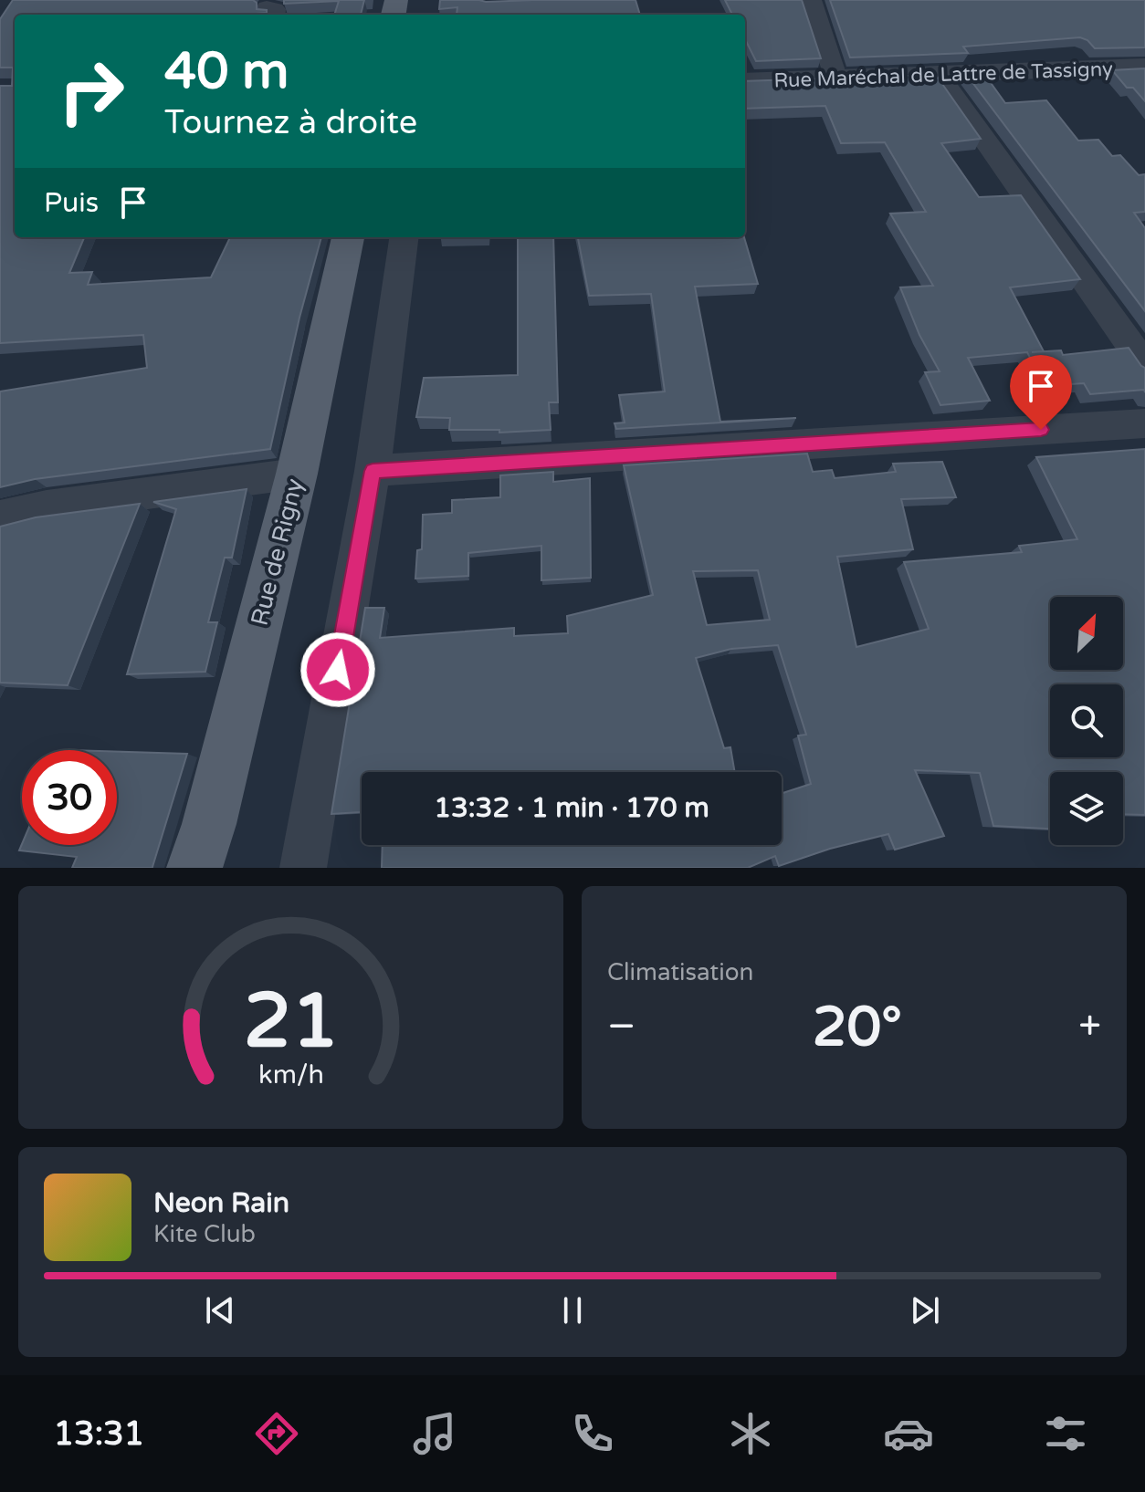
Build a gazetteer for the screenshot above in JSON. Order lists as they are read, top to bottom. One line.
{"streets":{"main road":["Rue de Rigny"],"street":["Rue Maréchal de Lattre de Tassigny"]},"north":"top right","page":{"turn":["40 m","Tournez à droite"],"then":"Puis","limit":"30","trip":"13:32 · 1 min · 170 m","tile":"Climatisation","heat":["−","20°","+"],"song":["Neon Rain","Kite Club"],"tabs":"13:31","gauge":["21","km/h"]}}
